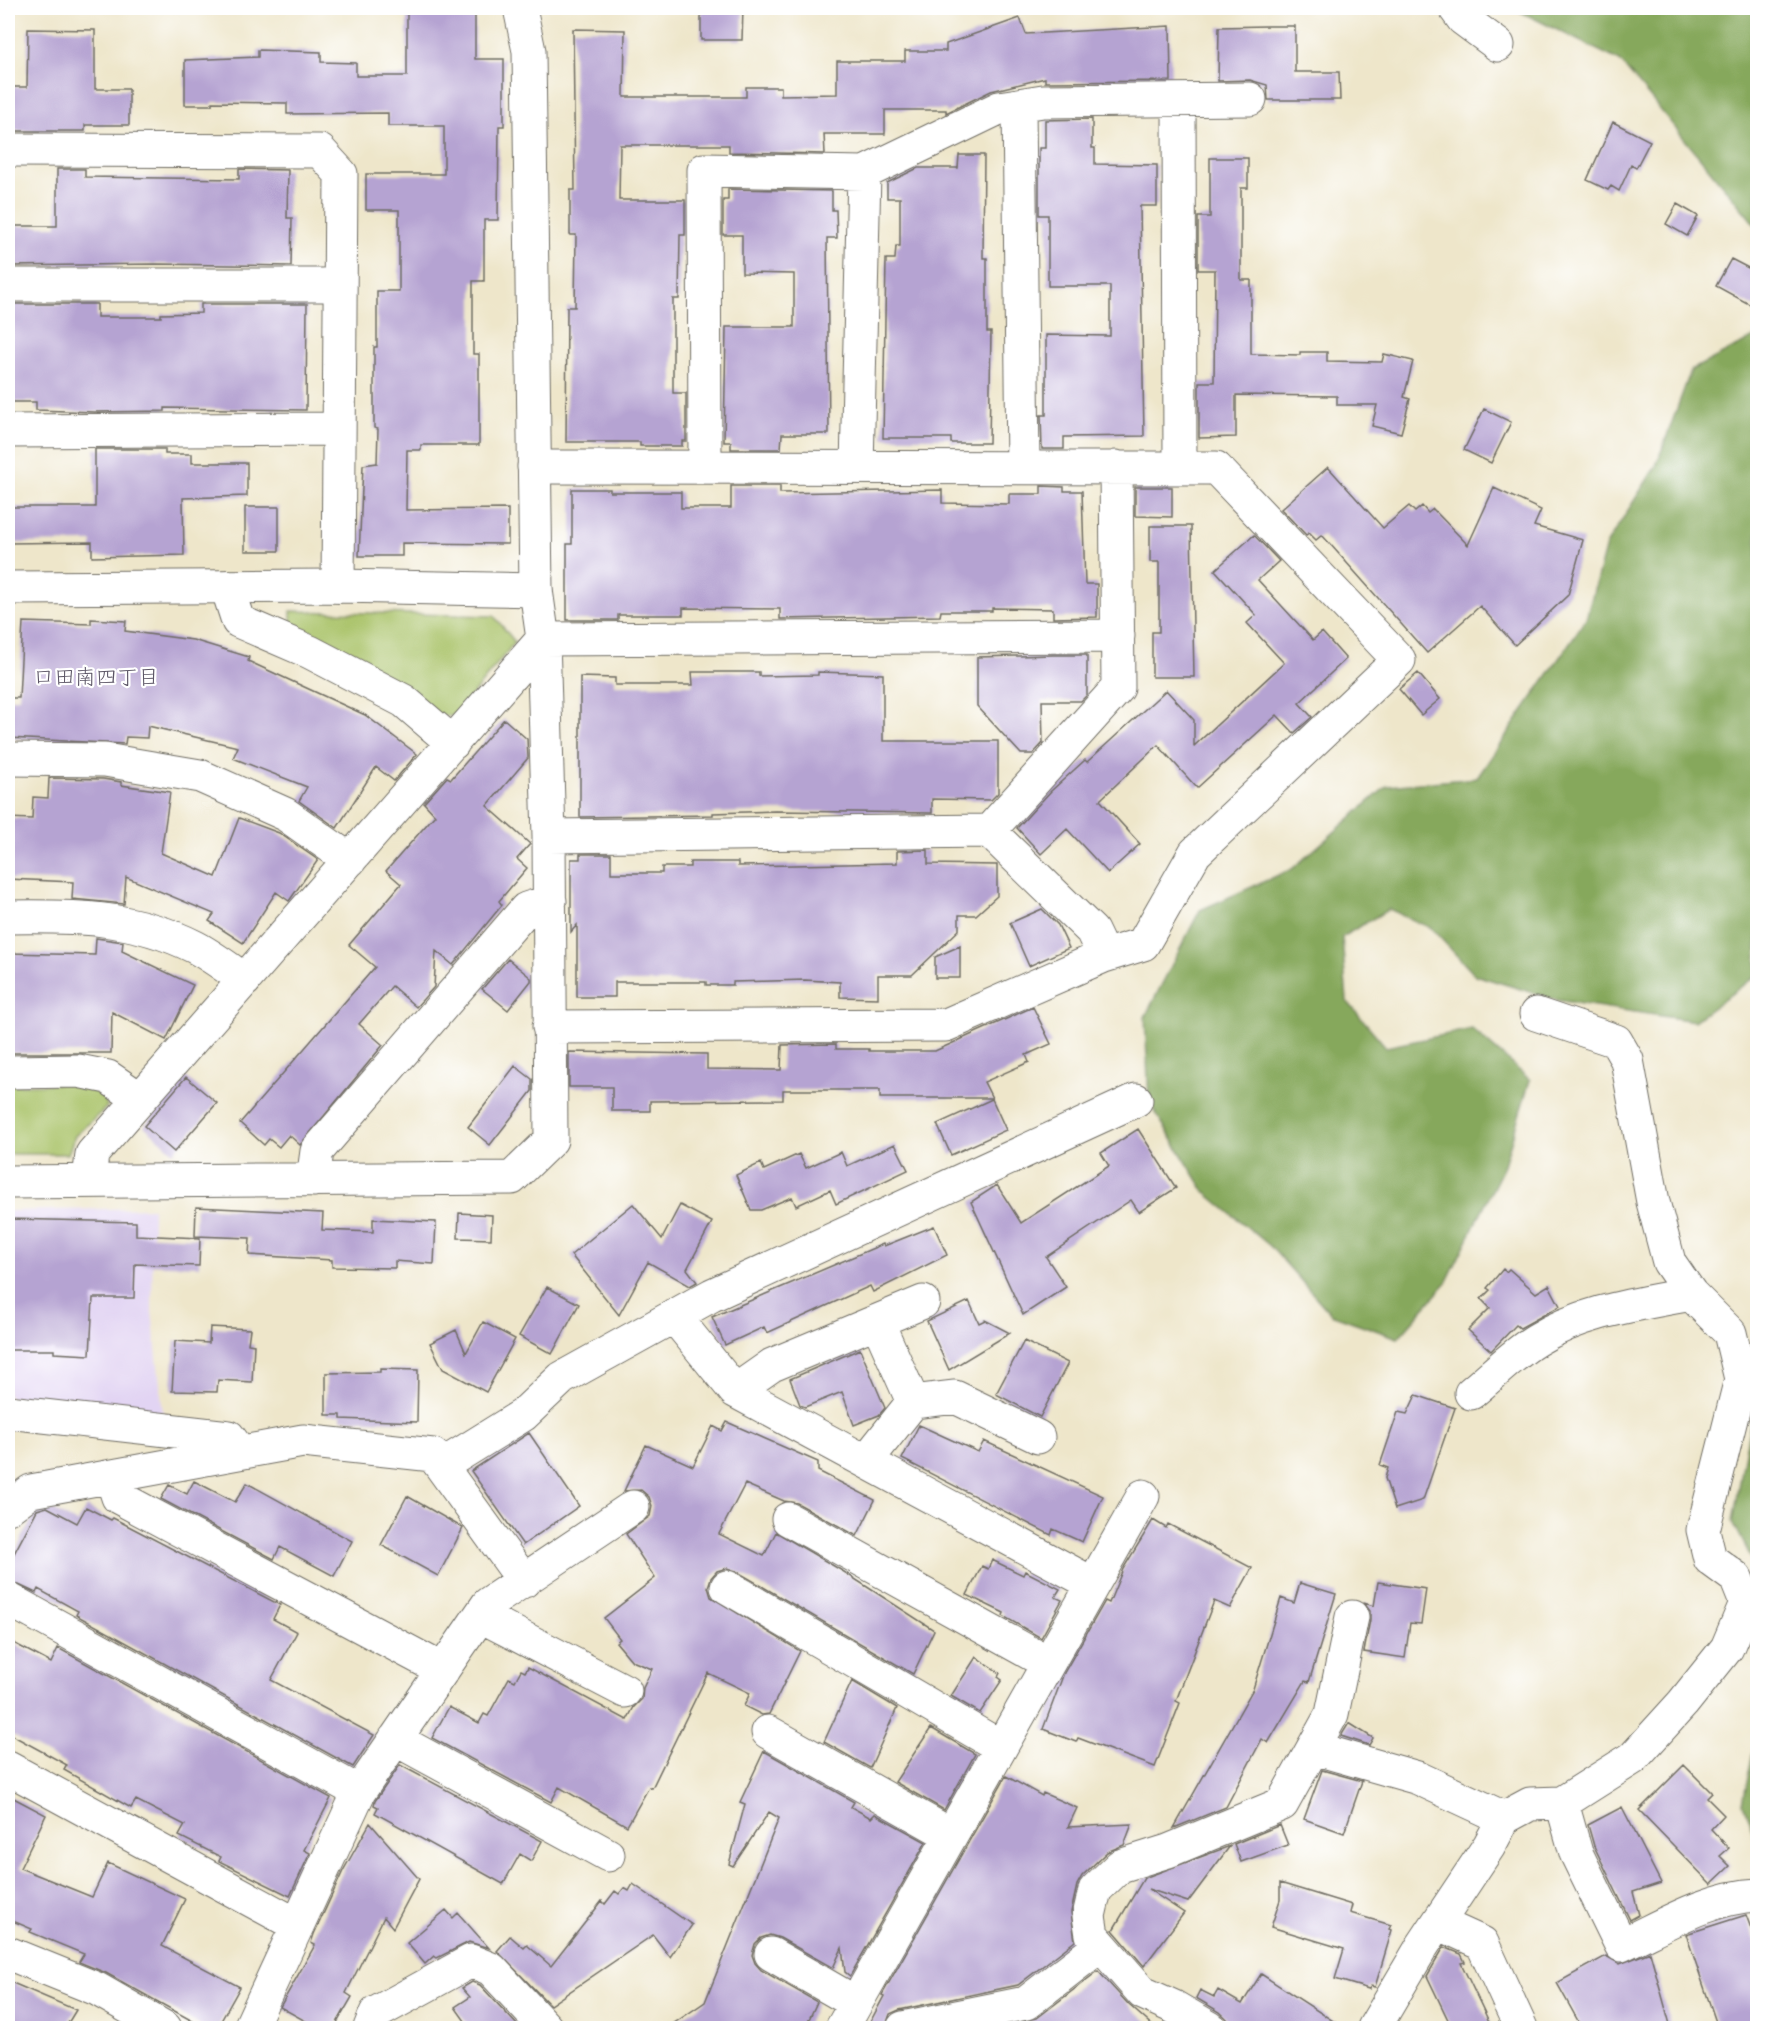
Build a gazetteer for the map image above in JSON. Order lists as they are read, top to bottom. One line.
{"districts":["口田南四丁目"]}
